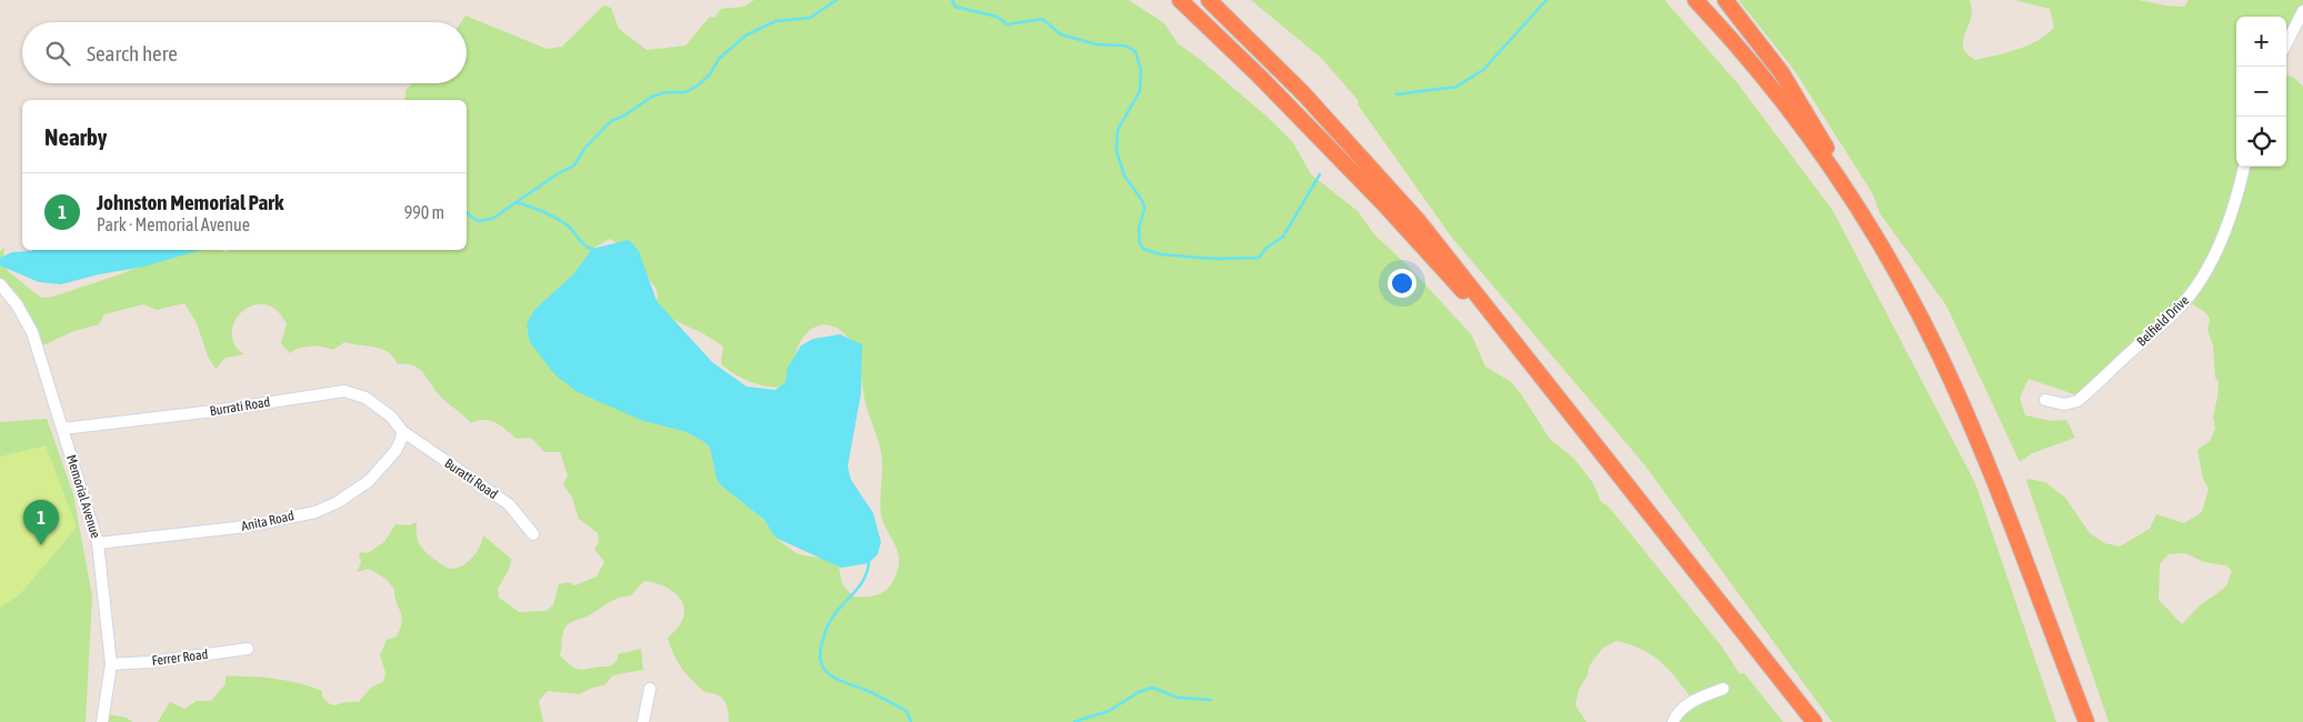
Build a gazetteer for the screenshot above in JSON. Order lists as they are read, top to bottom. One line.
{"streets":{"street":["Belfield Drive","Burrati Road","Buratti Road","Memorial Avenue","Anita Road","Ferrer Road"]},"crossings":[["Burrati Road","Buratti Road"],["Burrati Road","Memorial Avenue"],["Burrati Road","Anita Road"],["Buratti Road","Anita Road"],["Memorial Avenue","Anita Road"],["Memorial Avenue","Ferrer Road"]],"page":{"map_buttons":["+","−"],"search":"Search here","heading":"Nearby","list":[{"mark":"1","name":"Johnston Memorial Park","note":"Park · Memorial Avenue","value":"990 m"}],"pins":"1"}}
